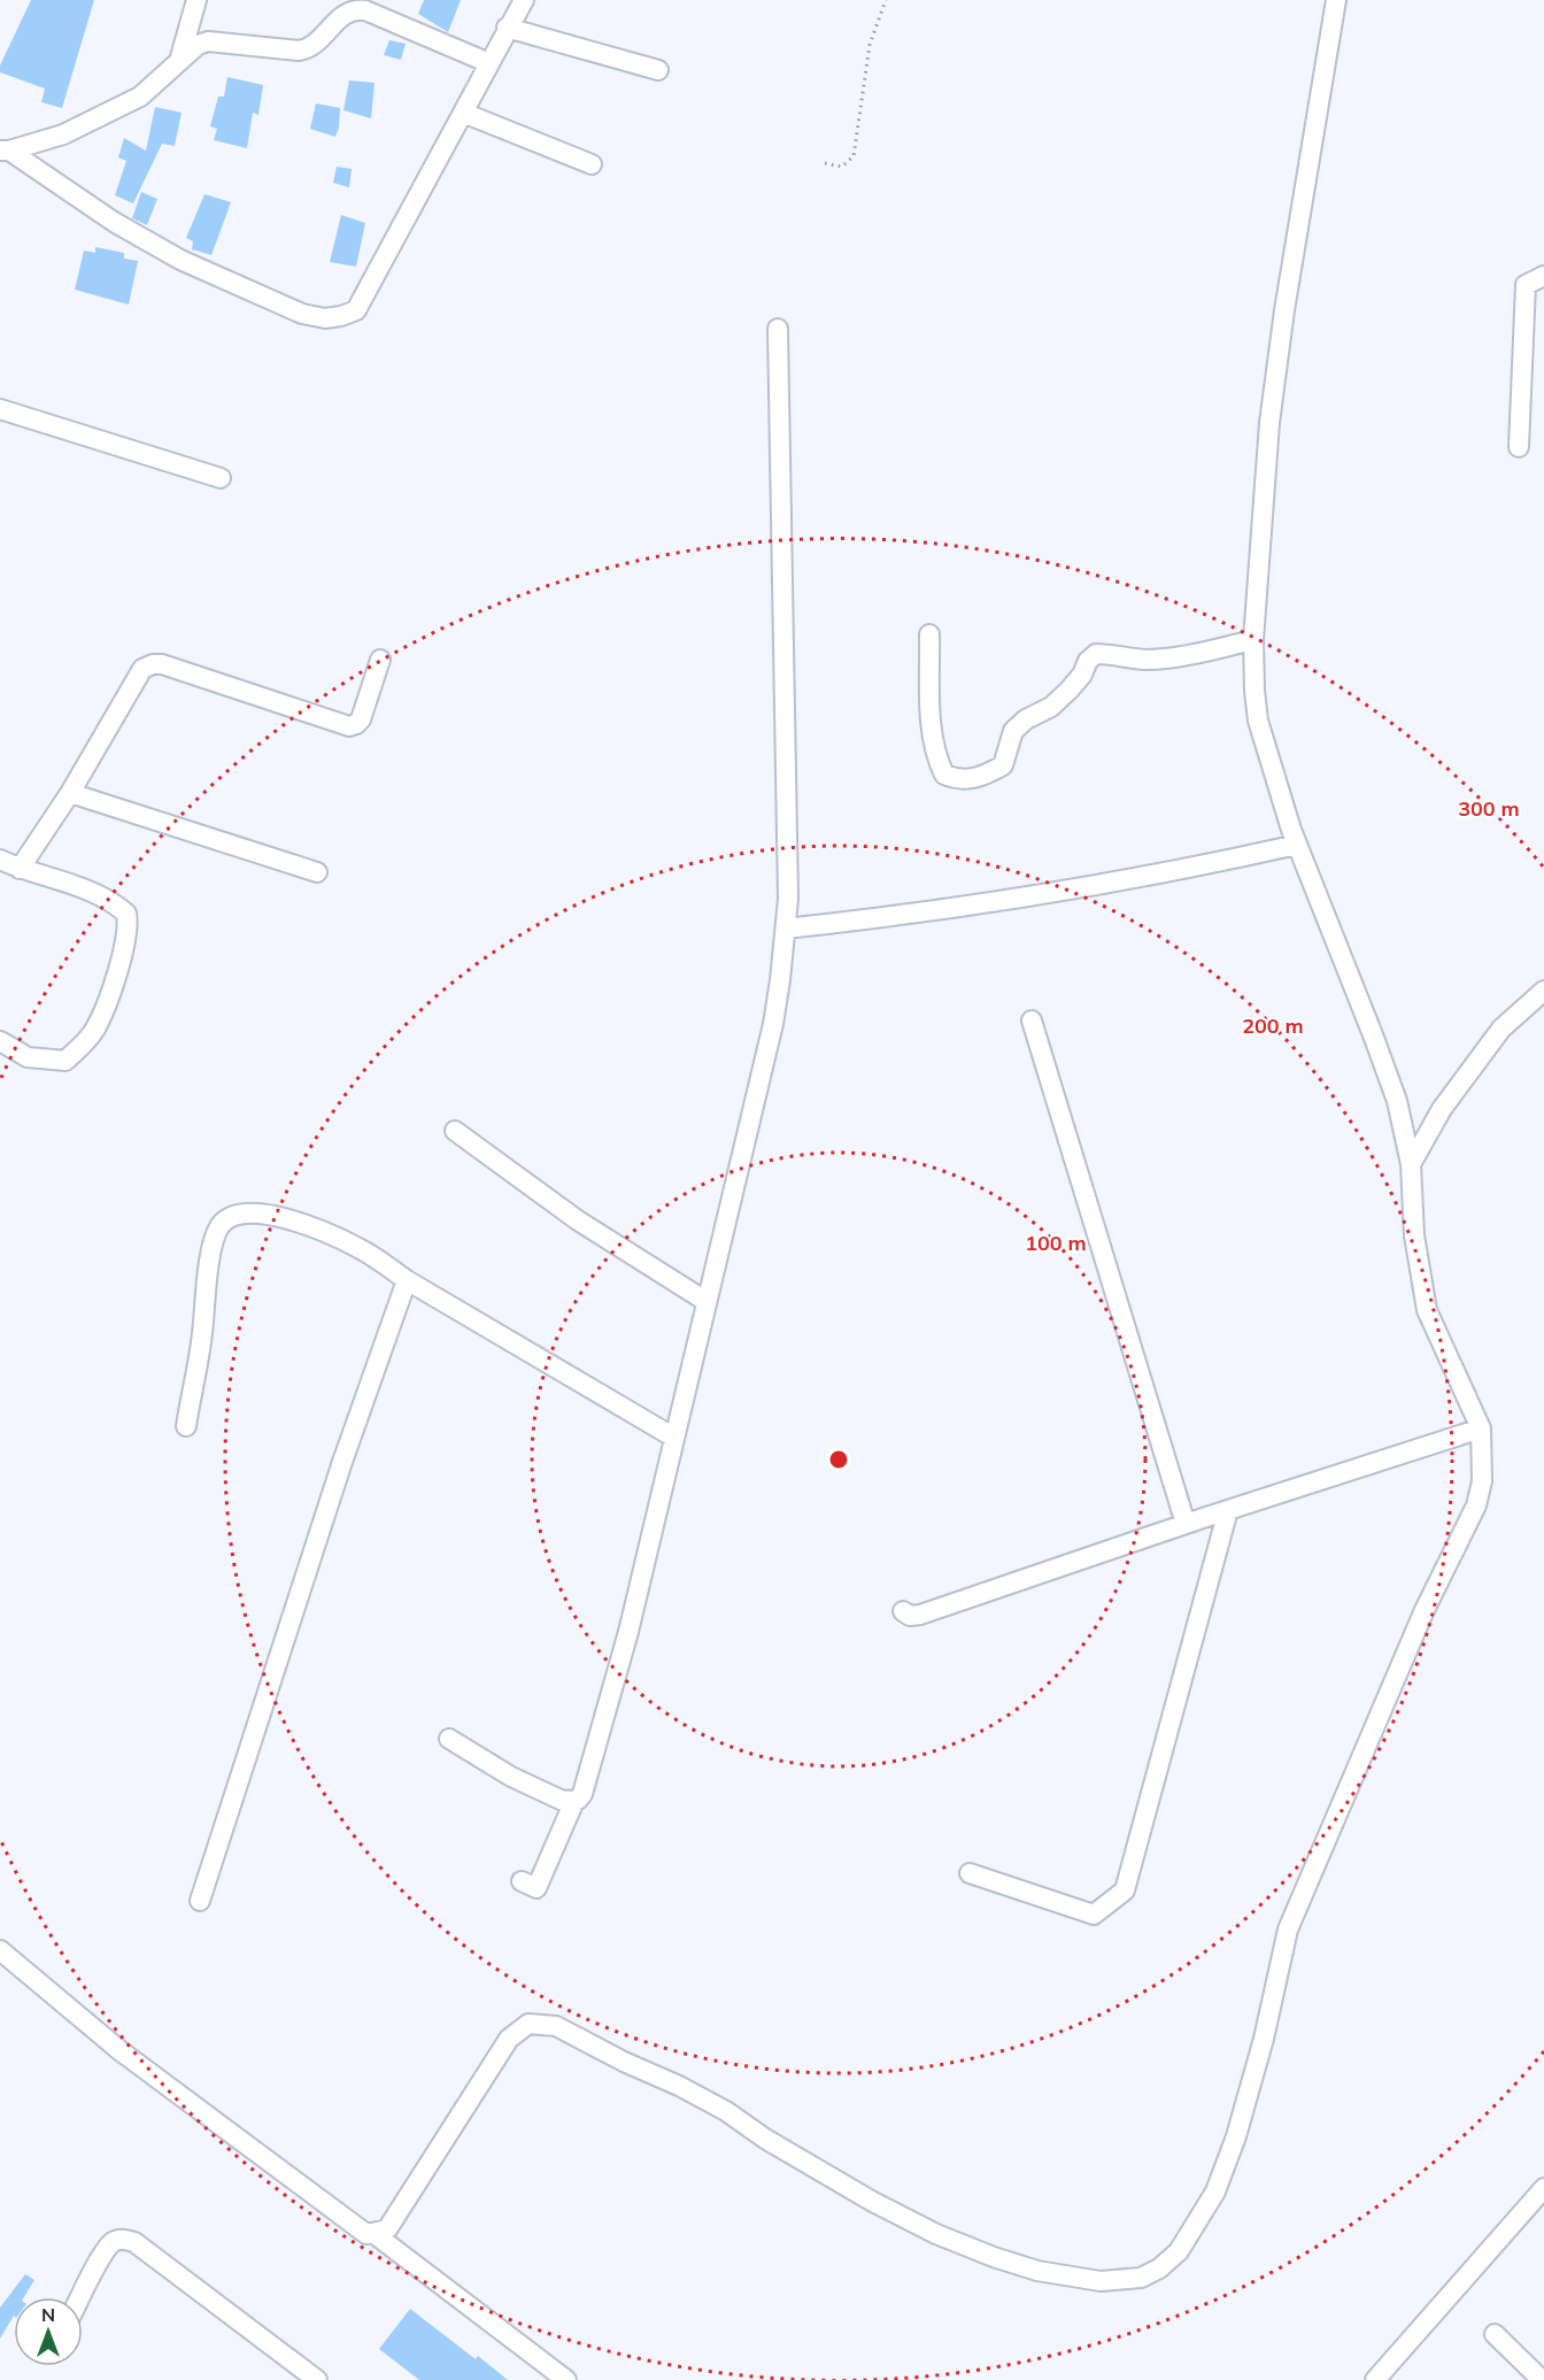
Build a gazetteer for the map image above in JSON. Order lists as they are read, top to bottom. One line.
{"north":"top","rings":["300 m","200 m","100 m"]}
